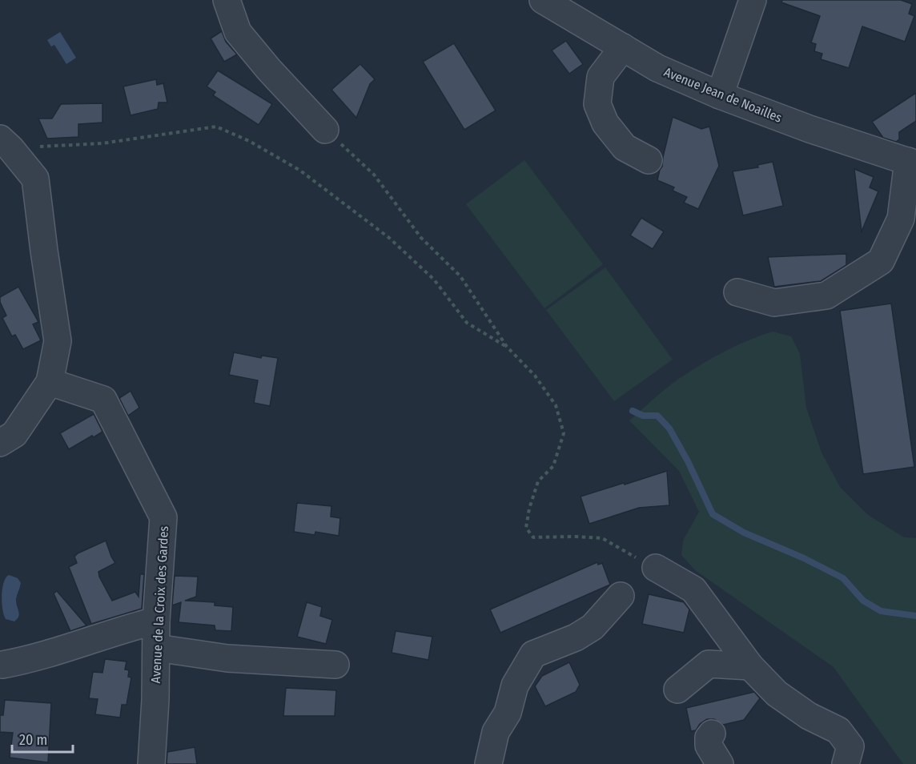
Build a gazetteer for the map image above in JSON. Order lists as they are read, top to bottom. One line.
{"streets":{"street":["Avenue Jean de Noailles","Avenue de la Croix des Gardes"]},"scale_bar":"20 m"}
